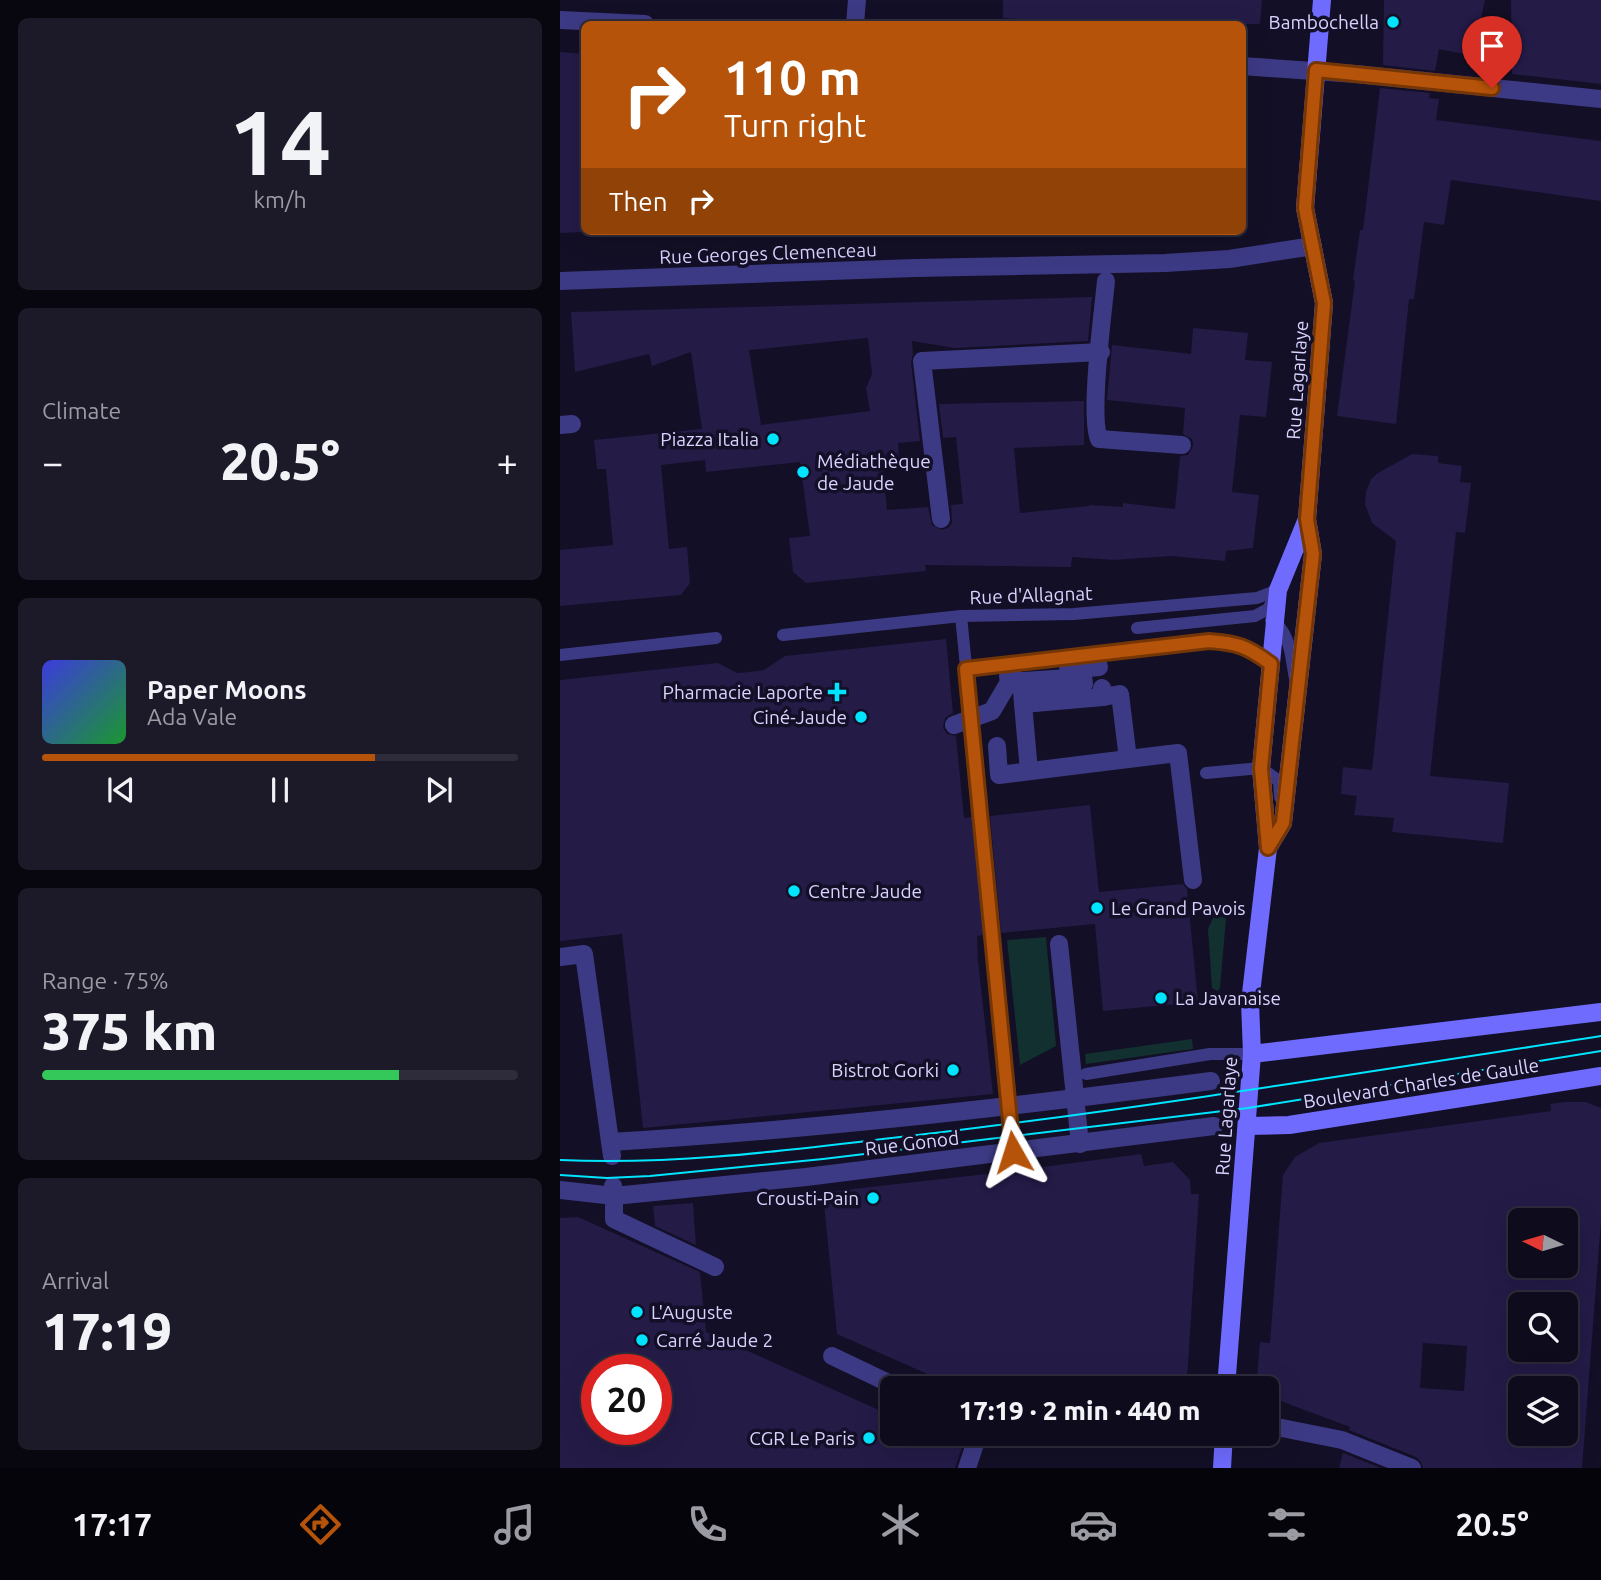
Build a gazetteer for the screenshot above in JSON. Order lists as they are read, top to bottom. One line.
{"streets":{"main road":["Rue Lagarlaye","Boulevard Charles de Gaulle"],"street":["Rue Georges Clemenceau","Rue Gonod"],"lane":["Rue d'Allagnat"]},"crossings":[["Rue Georges Clemenceau","Rue Lagarlaye"],["Rue Lagarlaye","Rue d'Allagnat"],["Rue Lagarlaye","Boulevard Charles de Gaulle"]],"places":{"other":["Bambochella","Piazza Italia","Médiathèque de Jaude","Ciné-Jaude","Centre Jaude","Le Grand Pavois","La Javanaise","Bistrot Gorki","Crousti-Pain","L'Auguste","Carré Jaude 2","CGR Le Paris"],"health":["Pharmacie Laporte"]},"north":"left","page":{"tile":[["14","km/h"],"Climate",["Range · 75%","375 km"],["Arrival","17:19"]],"turn":["110 m","Turn right"],"then":"Then","heat":["−","20.5°","+"],"song":["Paper Moons","Ada Vale"],"limit":"20","trip":"17:19 · 2 min · 440 m","tabs":["17:17","20.5°"]}}
